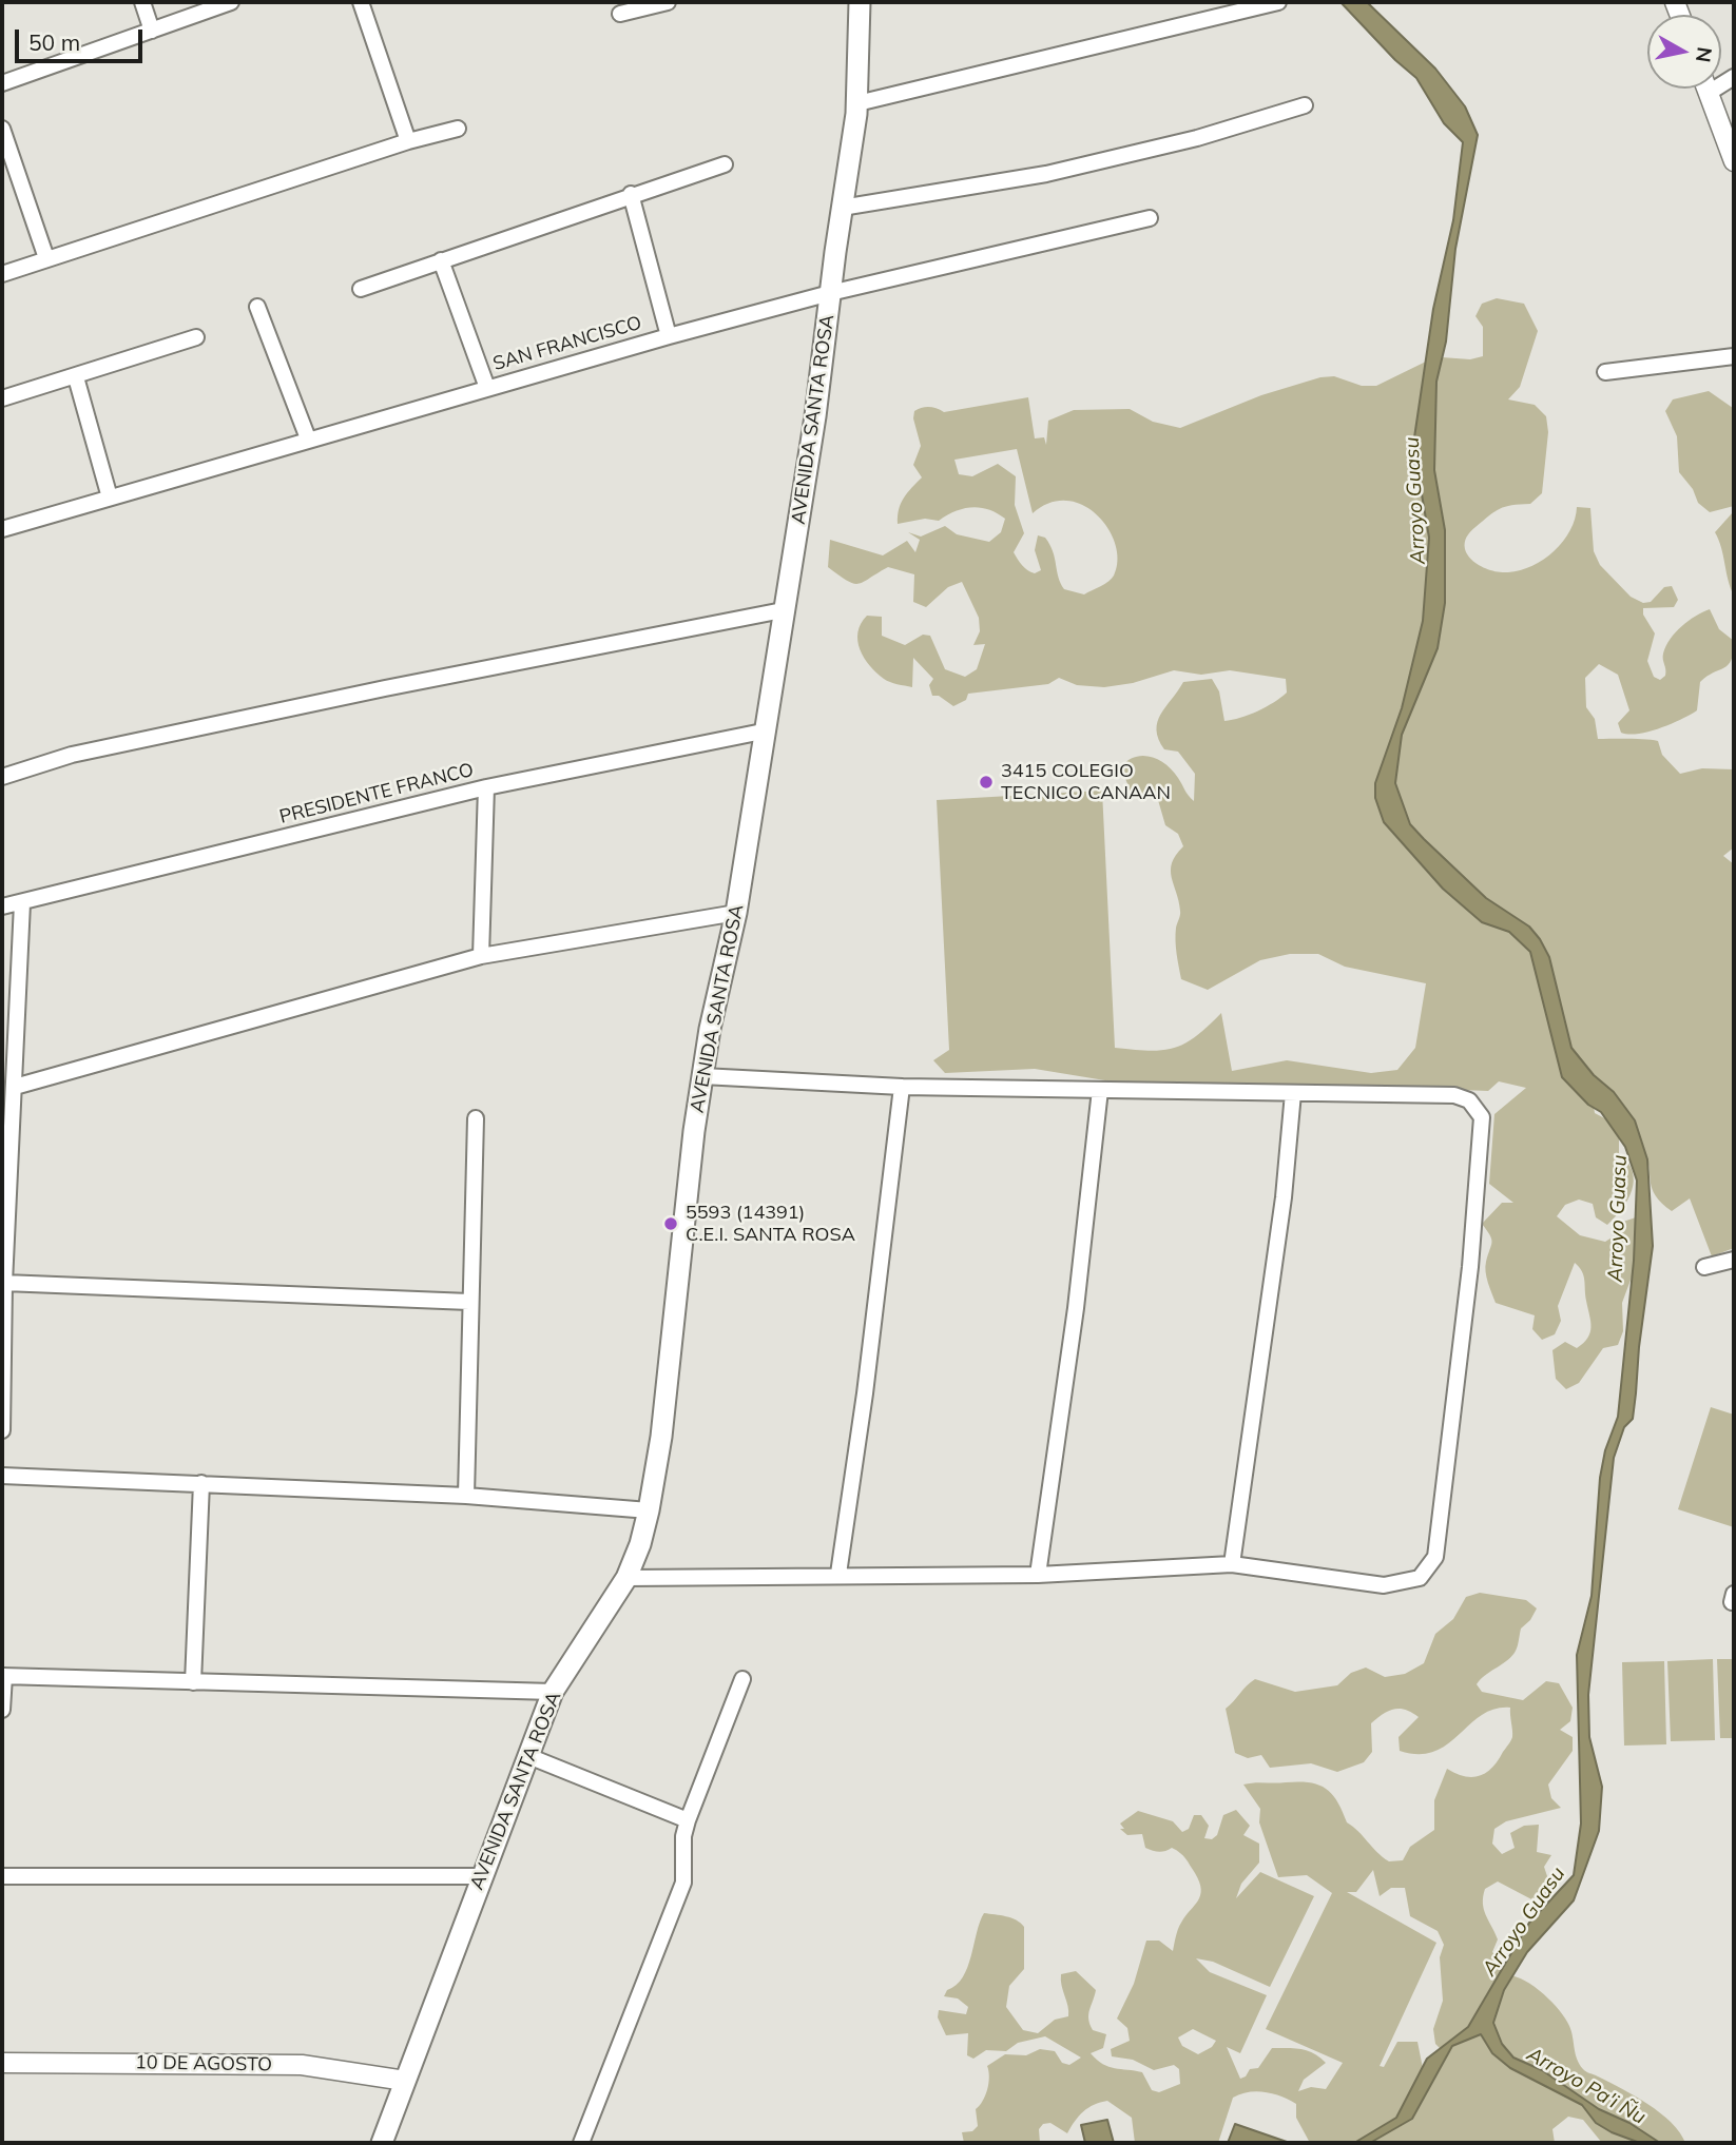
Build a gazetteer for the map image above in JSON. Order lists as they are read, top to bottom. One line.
{"streets":{"main road":["AVENIDA SANTA ROSA"],"street":["SAN FRANCISCO","PRESIDENTE FRANCO","10 DE AGOSTO"]},"crossings":[["SAN FRANCISCO","AVENIDA SANTA ROSA"],["AVENIDA SANTA ROSA","PRESIDENTE FRANCO"],["AVENIDA SANTA ROSA","10 DE AGOSTO"]],"water":["Arroyo Guasu","Arroyo Pa'i Ñu"],"places":["3415 COLEGIO TECNICO CANAAN","5593 (14391) C.E.I. SANTA ROSA"],"scale_bar":"50 m","north":"right"}
